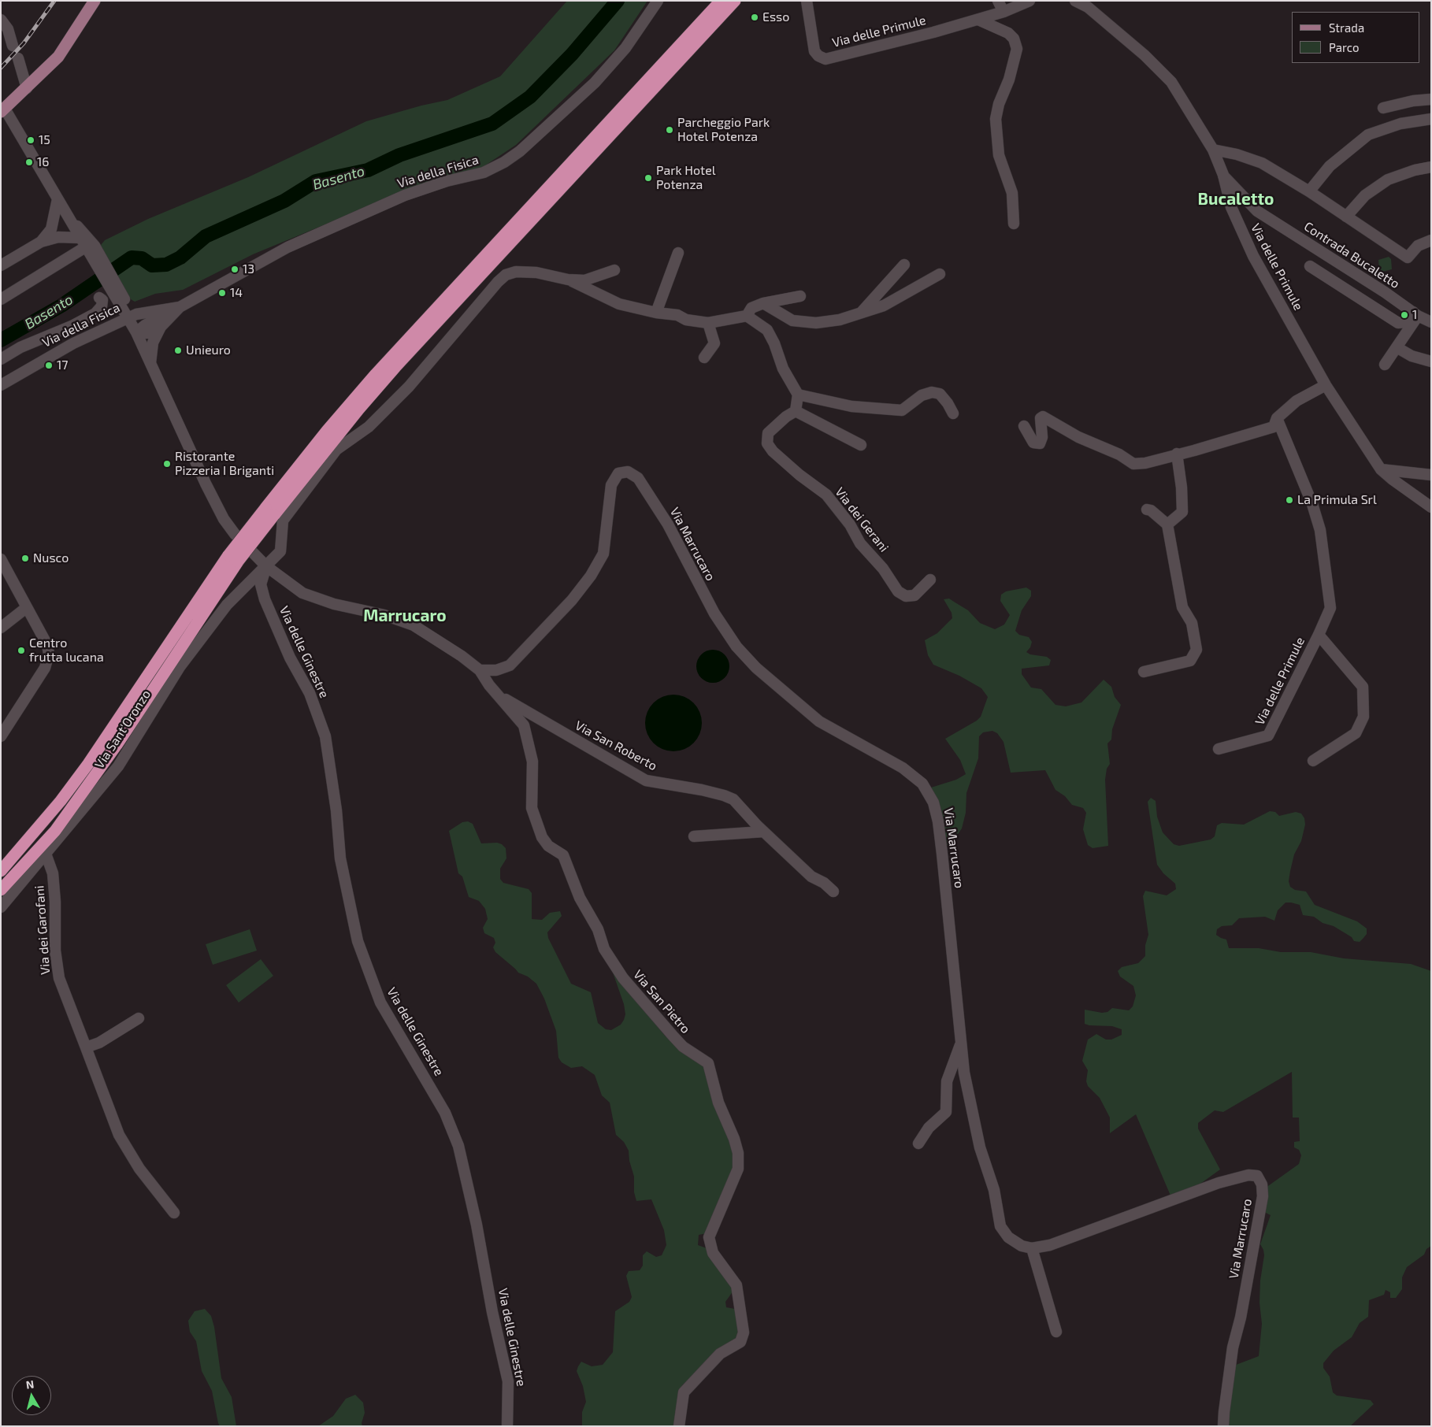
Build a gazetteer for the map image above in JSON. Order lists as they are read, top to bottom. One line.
{"streets":{"street":["Via delle Primule","Via della Fisica","Contrada Bucaletto","Via dei Gerani","Via Marrucaro","Via delle Ginestre","Via Sant'Oronzo","Via San Roberto","Via dei Garofani","Via San Pietro"]},"crossings":[["Via Marrucaro","Via San Pietro"],["Via delle Ginestre","Via Sant'Oronzo"],["Via Sant'Oronzo","Via dei Garofani"],["Via San Roberto","Via San Pietro"]],"districts":["Bucaletto","Marrucaro"],"water":["Basento"],"places":["Esso","Parcheggio Park Hotel Potenza","15","16","Park Hotel Potenza","13","14","1","Unieuro","17","Ristorante Pizzeria I Briganti","La Primula Srl","Nusco","Centro frutta lucana"],"legend":["Strada","Parco"],"north":"top"}
